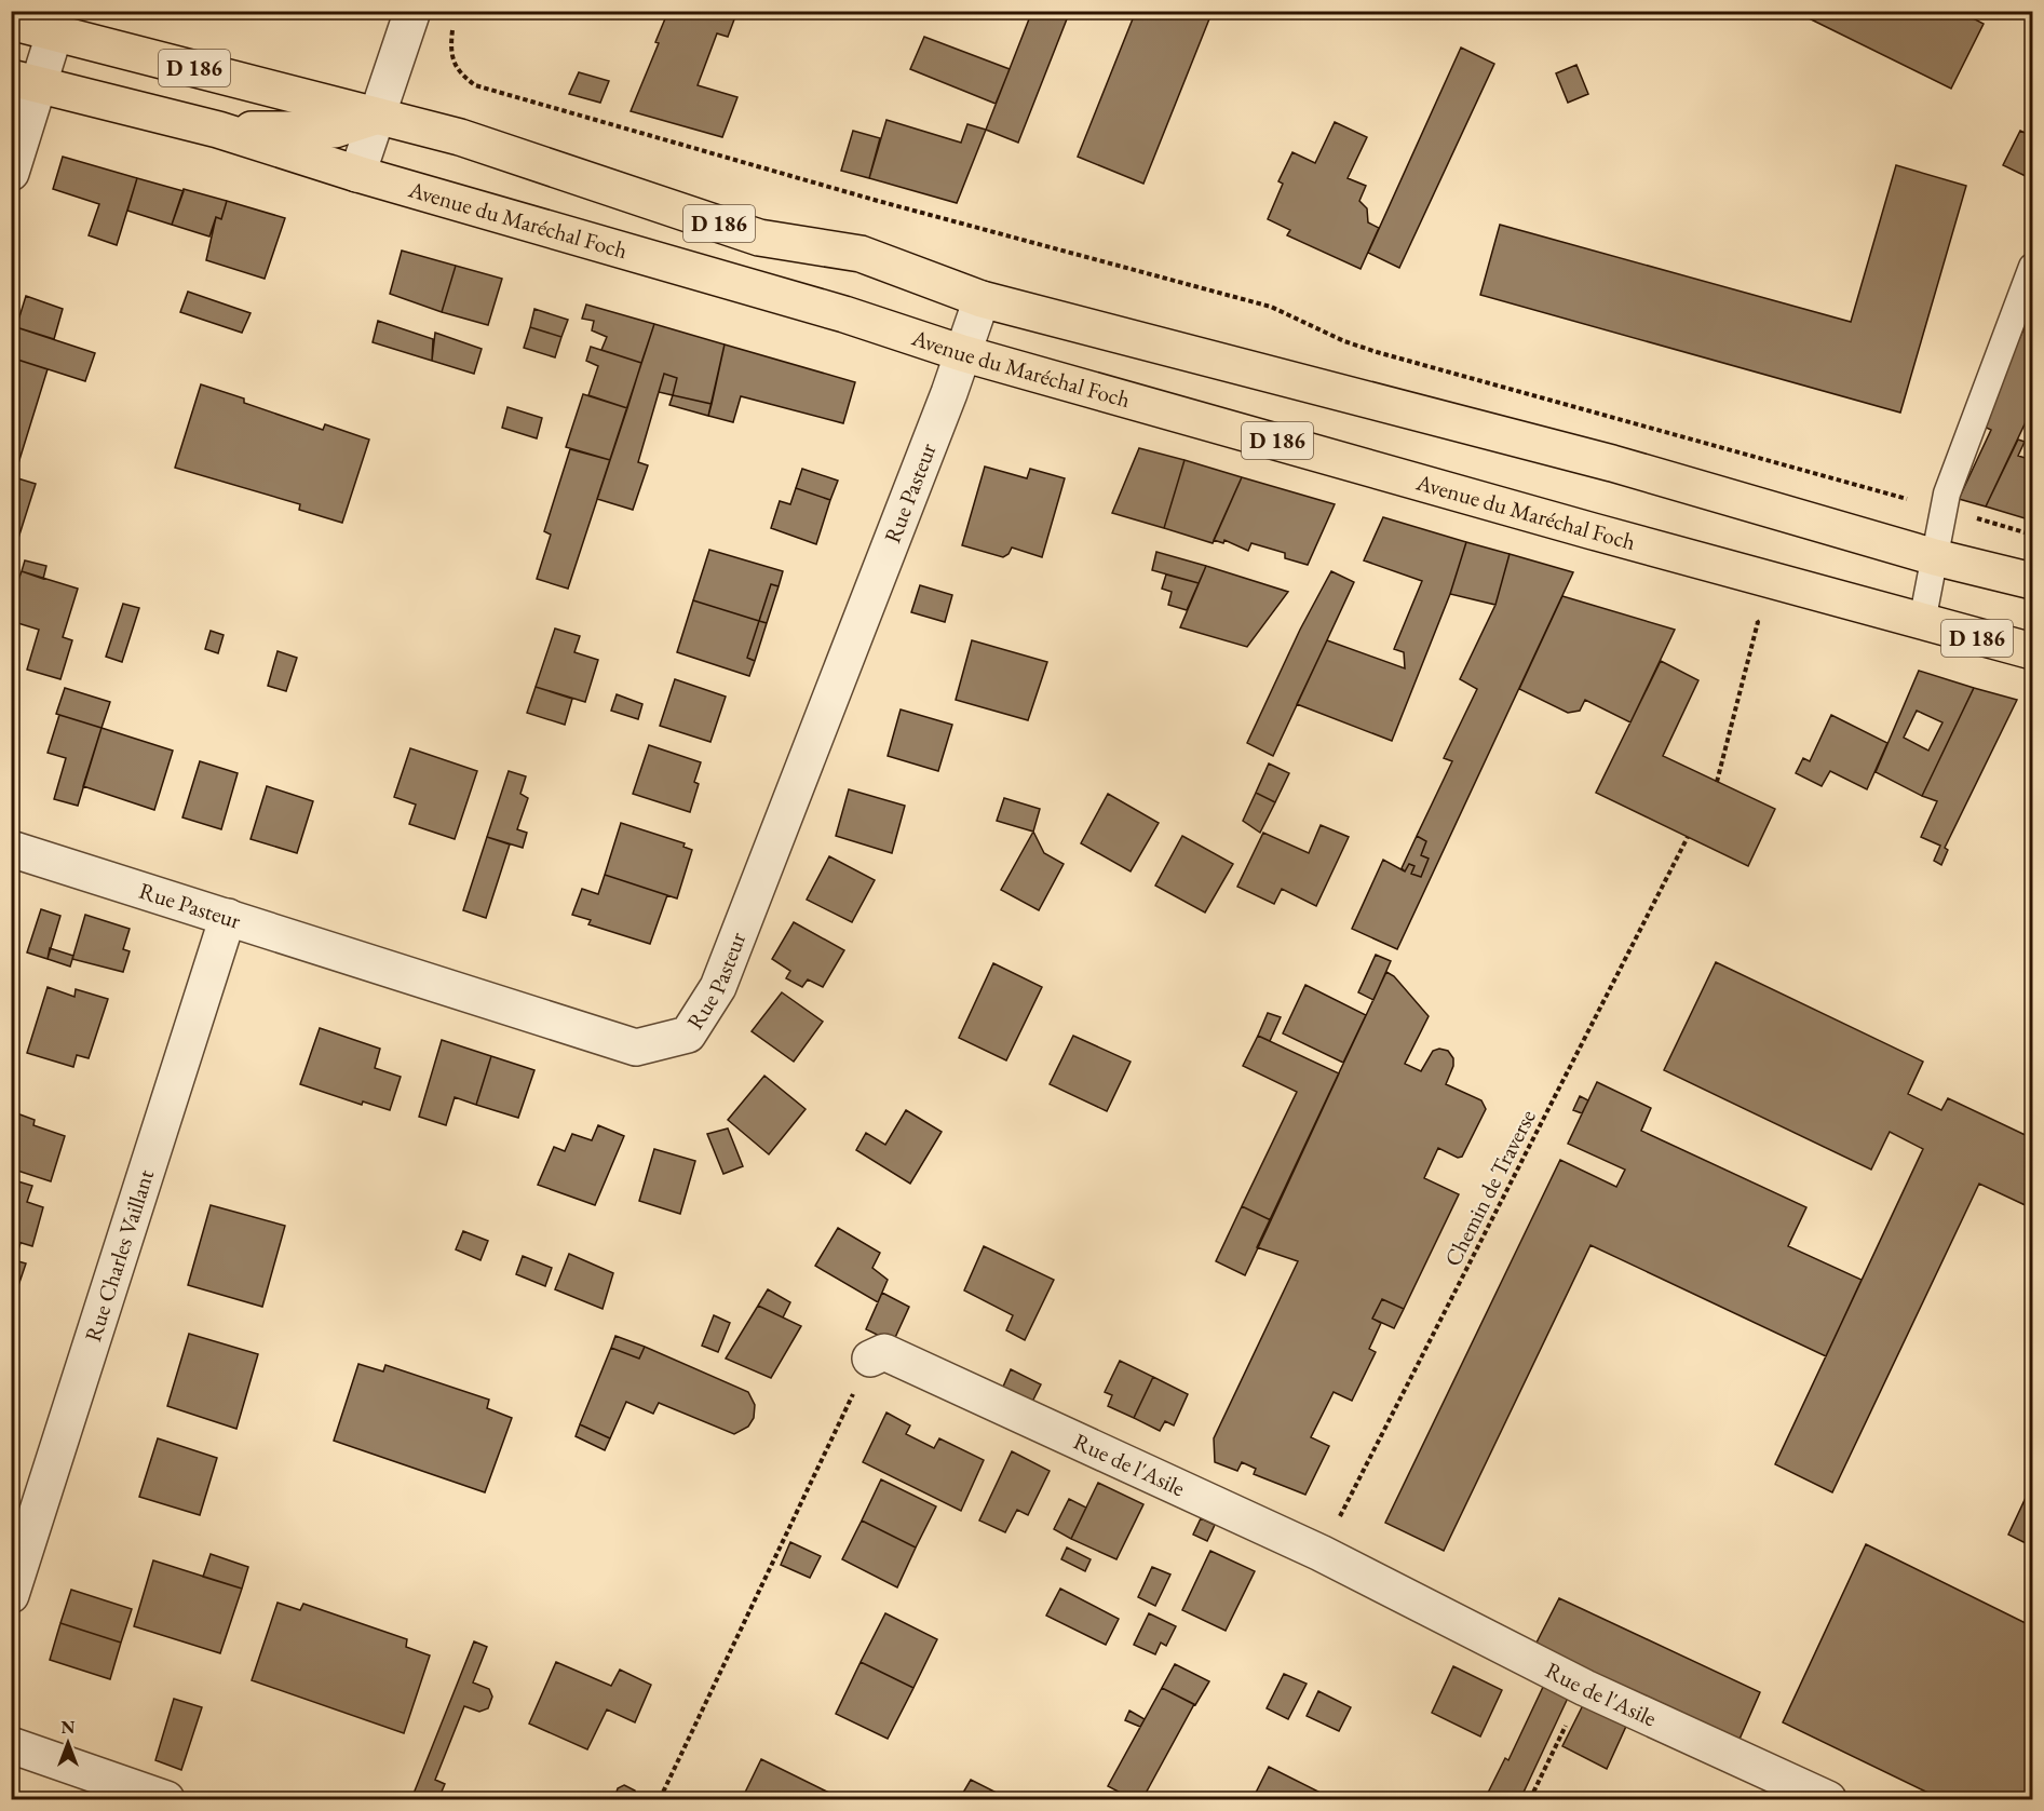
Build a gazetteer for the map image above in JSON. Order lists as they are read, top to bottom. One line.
{"streets":{"main road":["D 186","Avenue du Maréchal Foch"],"street":["Rue Pasteur","Rue Charles Vaillant","Rue de l'Asile"],"path":["Chemin de Traverse"]},"crossings":[["D 186","Avenue du Maréchal Foch"],["D 186","Rue Pasteur"],["Avenue du Maréchal Foch","Rue Pasteur"],["Rue Pasteur","Rue Charles Vaillant"],["Chemin de Traverse","Rue de l'Asile"]],"north":"top"}
